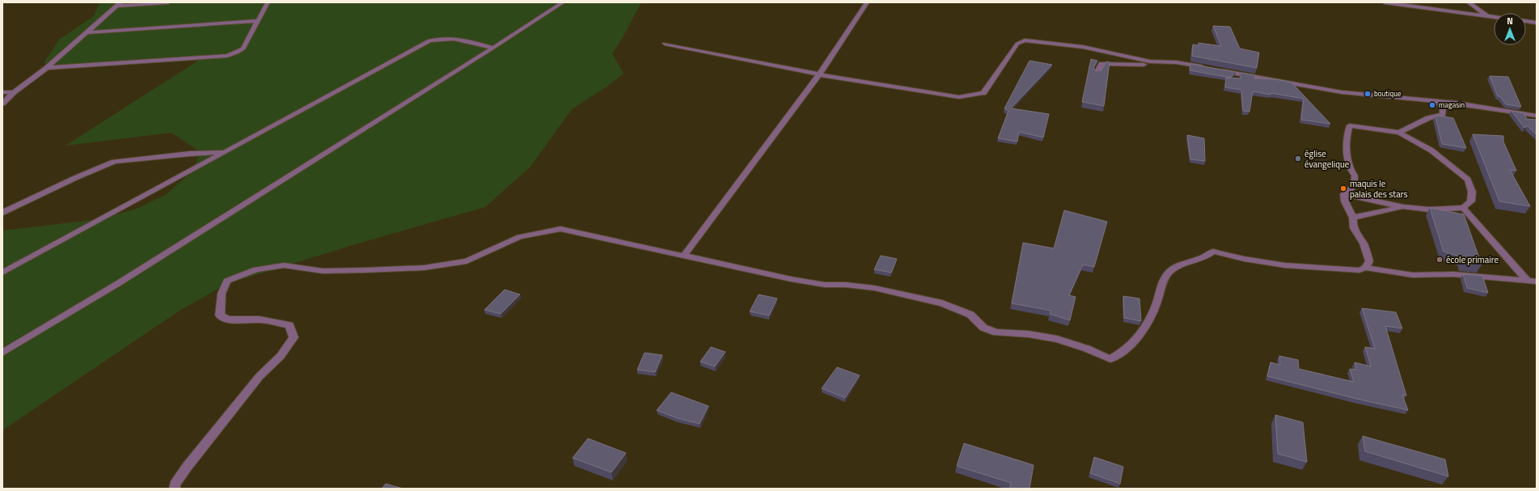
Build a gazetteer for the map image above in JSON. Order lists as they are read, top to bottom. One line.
{"places":["boutique","magasin","église évangelique","maquis le palais des stars","école primaire"],"north":"top"}
